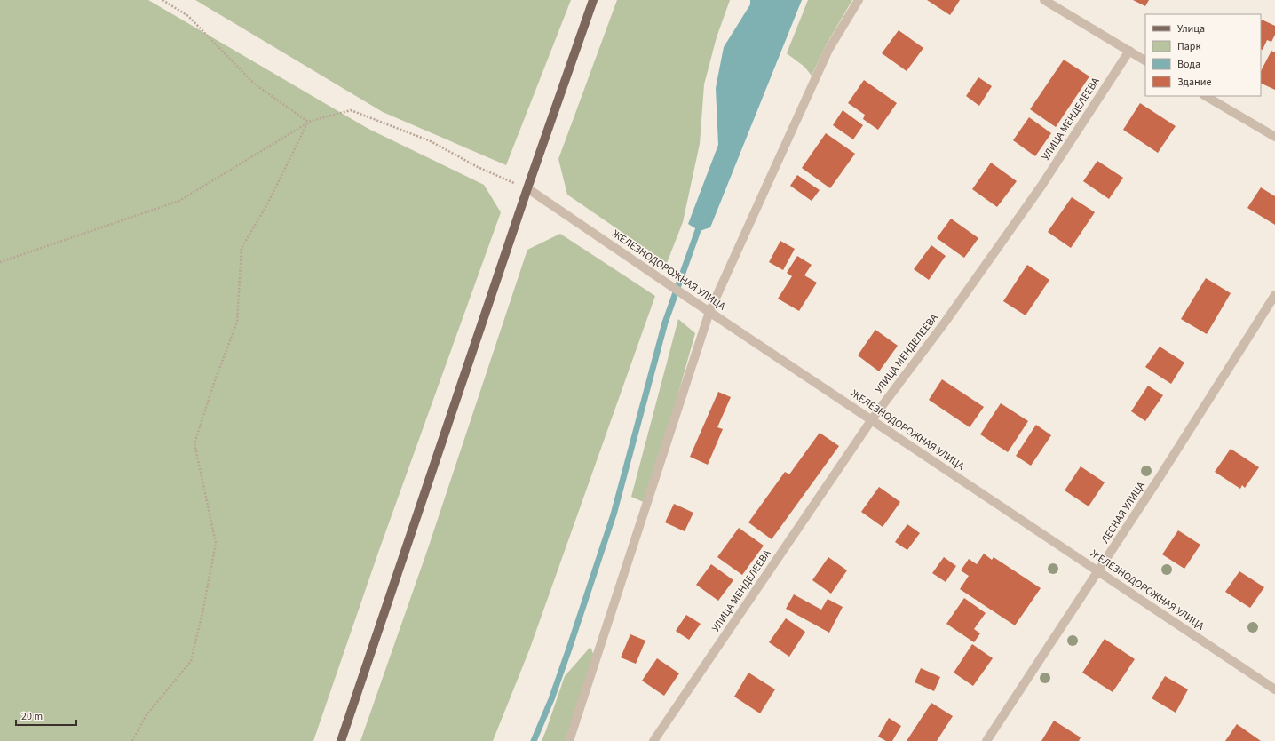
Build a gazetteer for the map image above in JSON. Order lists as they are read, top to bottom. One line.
{"streets":{"street":["УЛИЦА МЕНДЕЛЕЕВА","ЖЕЛЕЗНОДОРОЖНАЯ УЛИЦА","ЛЕСНАЯ УЛИЦА"]},"crossings":[["УЛИЦА МЕНДЕЛЕЕВА","ЖЕЛЕЗНОДОРОЖНАЯ УЛИЦА"],["ЖЕЛЕЗНОДОРОЖНАЯ УЛИЦА","ЛЕСНАЯ УЛИЦА"]],"legend":["Улица","Парк","Вода","Здание"],"scale_bar":"20 m"}
